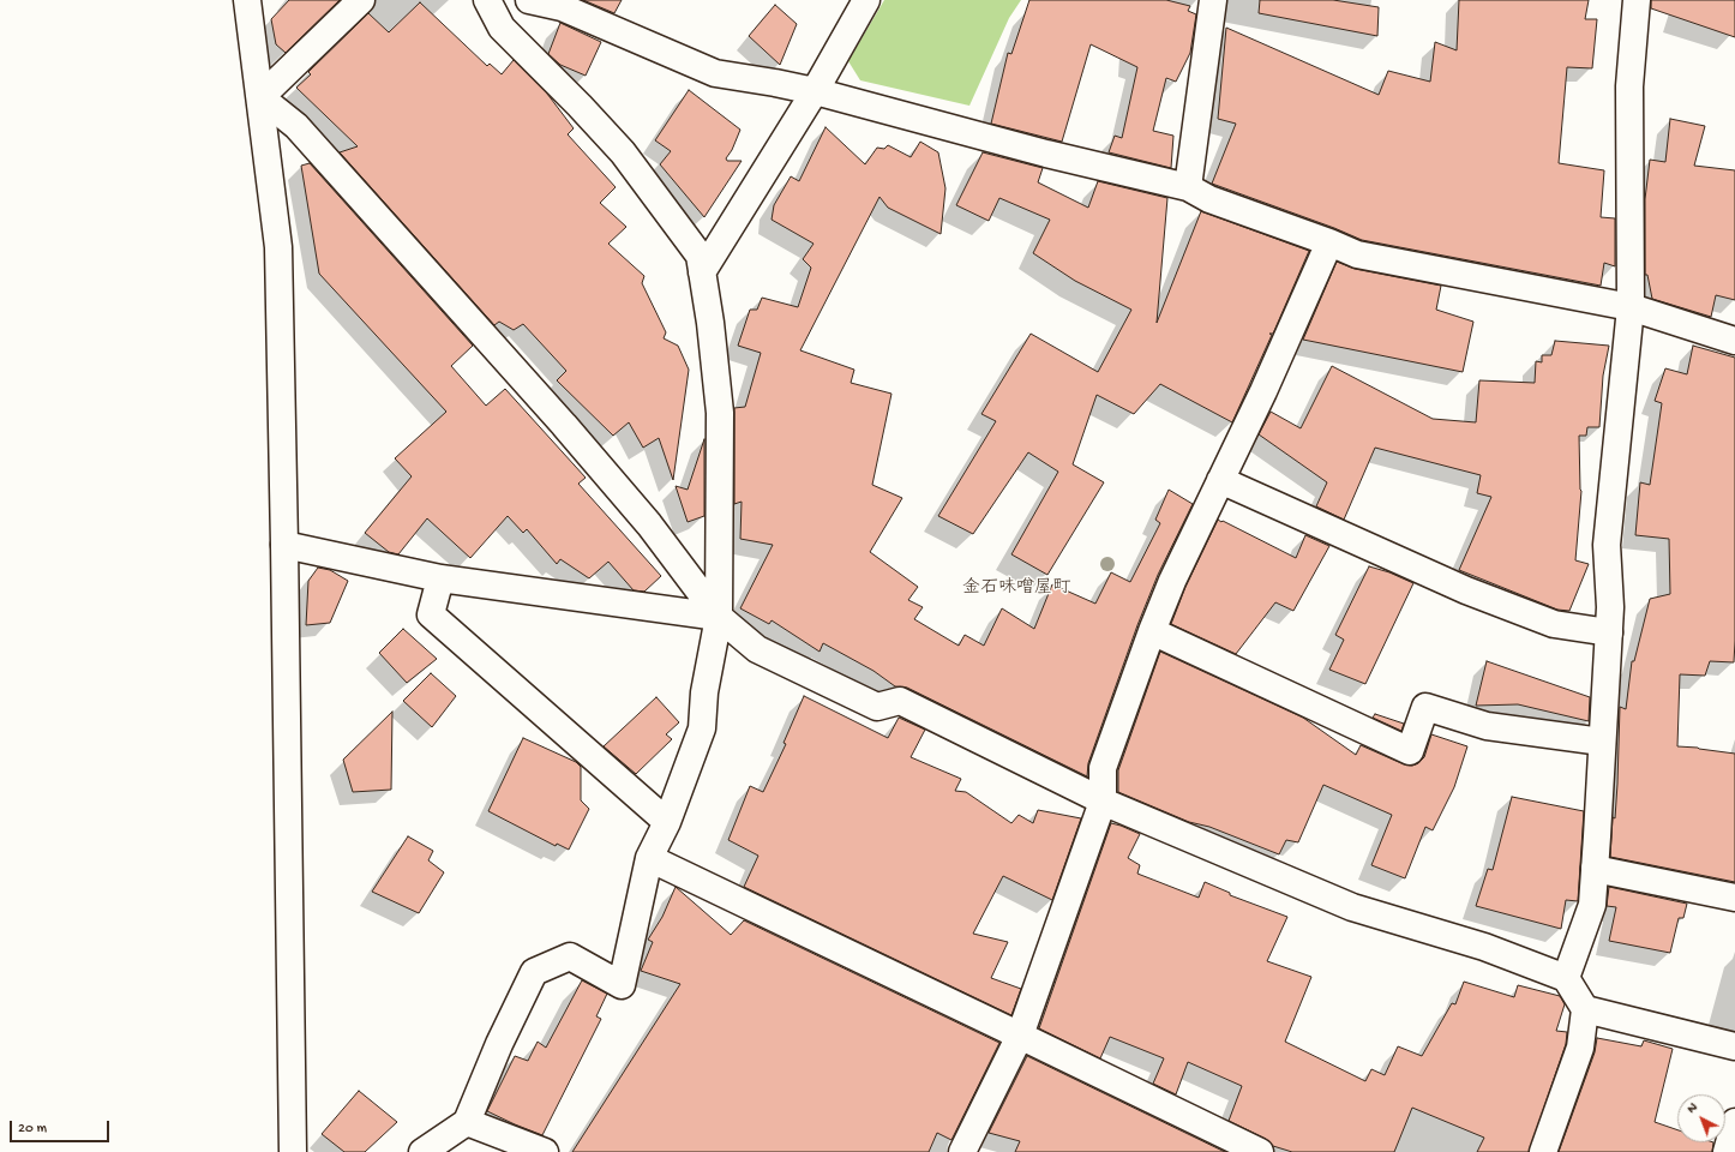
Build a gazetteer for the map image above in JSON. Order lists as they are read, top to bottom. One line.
{"districts":["金石味噌屋町"],"scale_bar":"20 m","north":"top left"}
